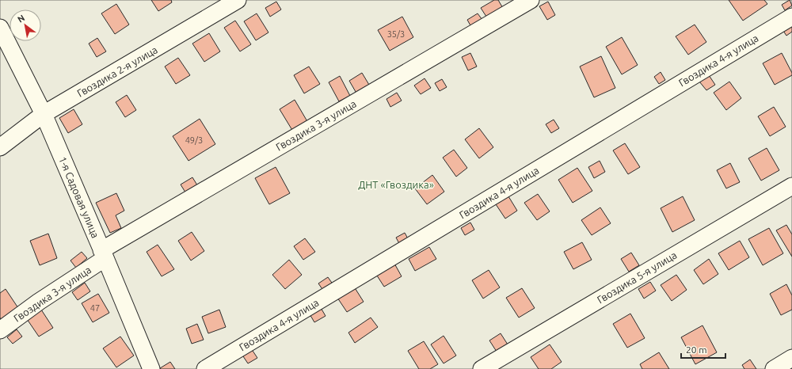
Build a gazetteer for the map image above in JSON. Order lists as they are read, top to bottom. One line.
{"streets":{"street":["Гвоздика 4-я улица","Гвоздика 2-я улица","Гвоздика 3-я улица","1-я Садовая улица","Гвоздика 5-я улица"]},"crossings":[["Гвоздика 2-я улица","1-я Садовая улица"],["Гвоздика 3-я улица","1-я Садовая улица"]],"parks":["ДНТ «Гвоздика»"],"house_numbers":["35/3","49/3","47"],"scale_bar":"20 m","north":"top left"}
